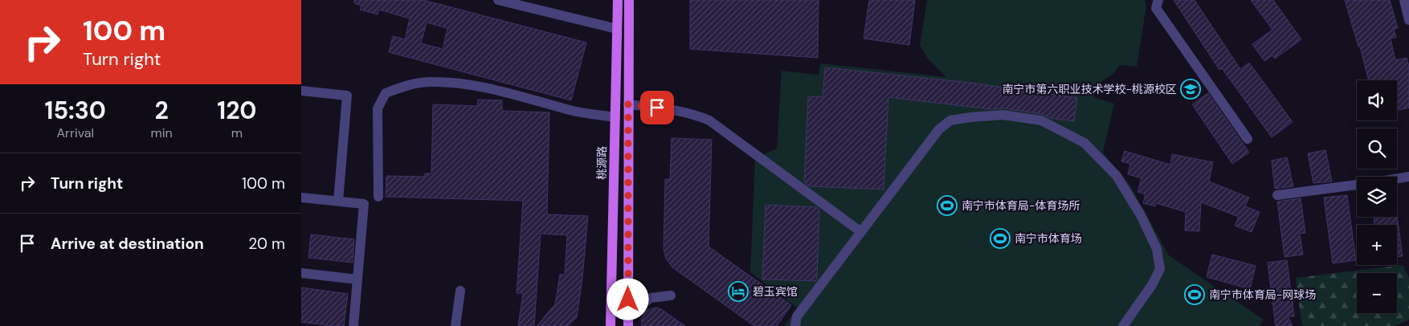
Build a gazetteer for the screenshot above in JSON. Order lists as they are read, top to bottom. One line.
{"streets":{"main road":["桃源路"]},"places":{"school or university":["南宁市第六职业技术学校-桃源校区"],"sports":["南宁市体育局-体育场所","南宁市体育场","南宁市体育局-网球场"],"hotel":["碧玉宾馆"]},"page":{"turn":["100 m","Turn right"],"map_buttons":["+","−"],"eta":["15:30","Arrival","2","min","120","m"],"list":[{"name":"Turn right","value":"100 m"},{"name":"Arrive at destination","value":"20 m"}]}}
